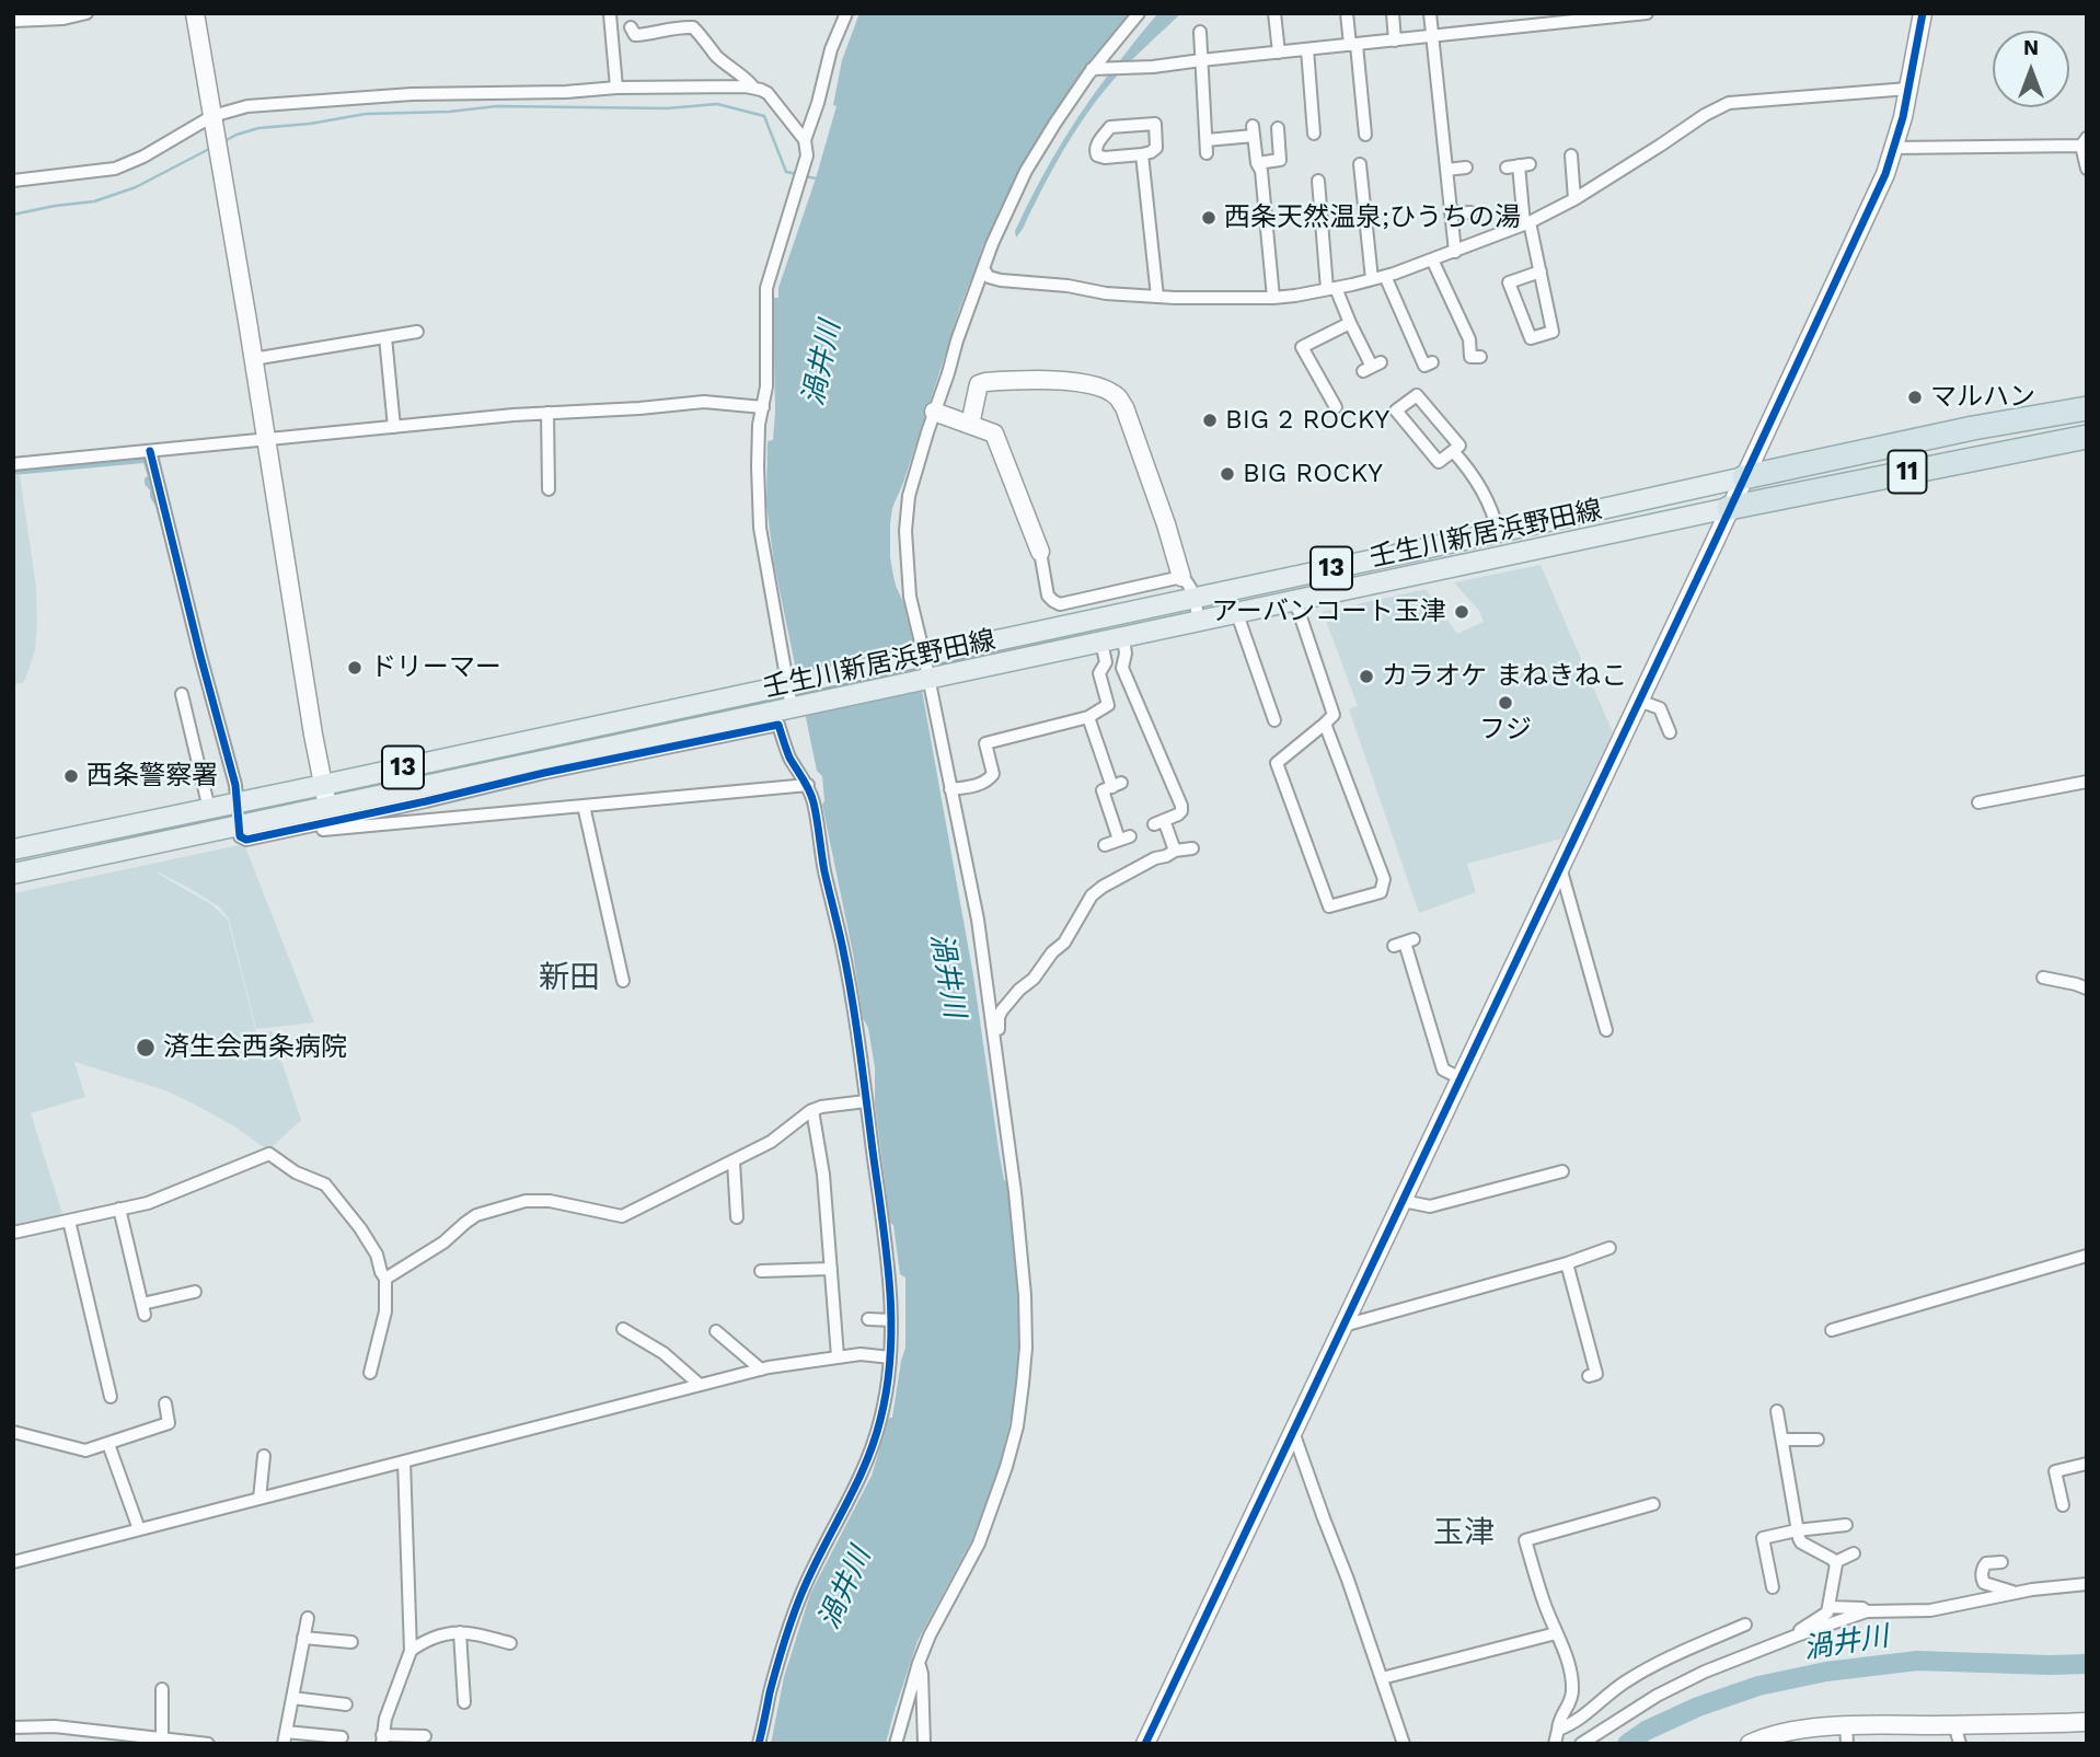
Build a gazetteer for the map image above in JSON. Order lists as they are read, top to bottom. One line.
{"streets":{"highway":["11"],"main road":["壬生川新居浜野田線","13"]},"crossings":[["11","壬生川新居浜野田線"]],"districts":["新田","玉津"],"water":["渦井川"],"places":["西条天然温泉;ひうちの湯","マルハン","BIG 2 ROCKY","BIG ROCKY","アーバンコート玉津","ドリーマー","カラオケ まねきねこ","フジ","西条警察署","済生会西条病院"],"north":"top"}
